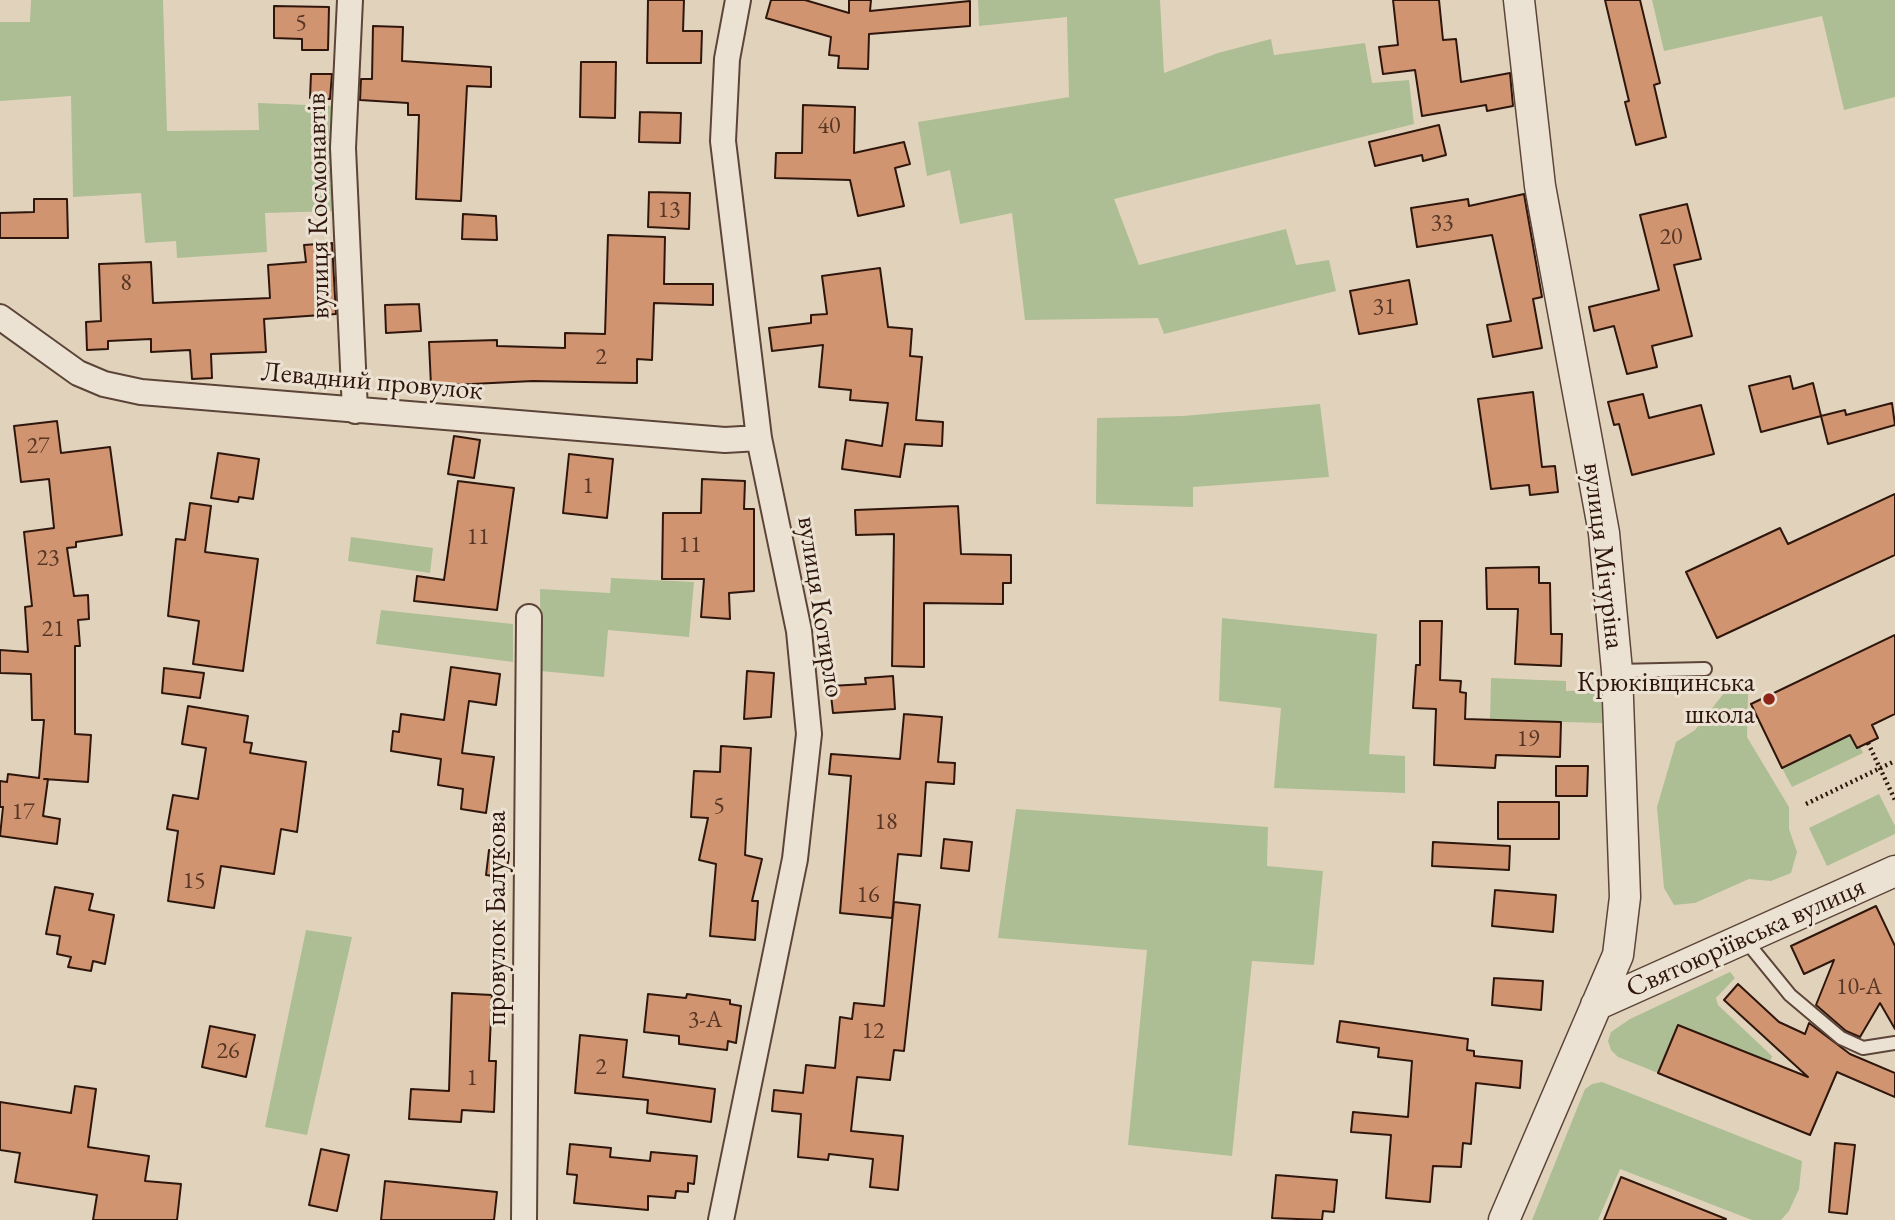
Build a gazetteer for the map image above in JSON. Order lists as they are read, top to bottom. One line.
{"streets":{"street":["вулиця Космонавтів","Левадний провулок","вулиця Мічуріна","вулиця Котирло","провулок Балукова","Святоюріївська вулиця"]},"crossings":[["вулиця Космонавтів","Левадний провулок"],["Левадний провулок","вулиця Котирло"],["вулиця Мічуріна","Святоюріївська вулиця"]],"places":["Крюківщинська школа"],"house_numbers":["5","40","13","33","20","8","31","2","27","1","11","11","23","21","19","5","17","18","15","16","10-А","3-А","12","26","2","1"]}
